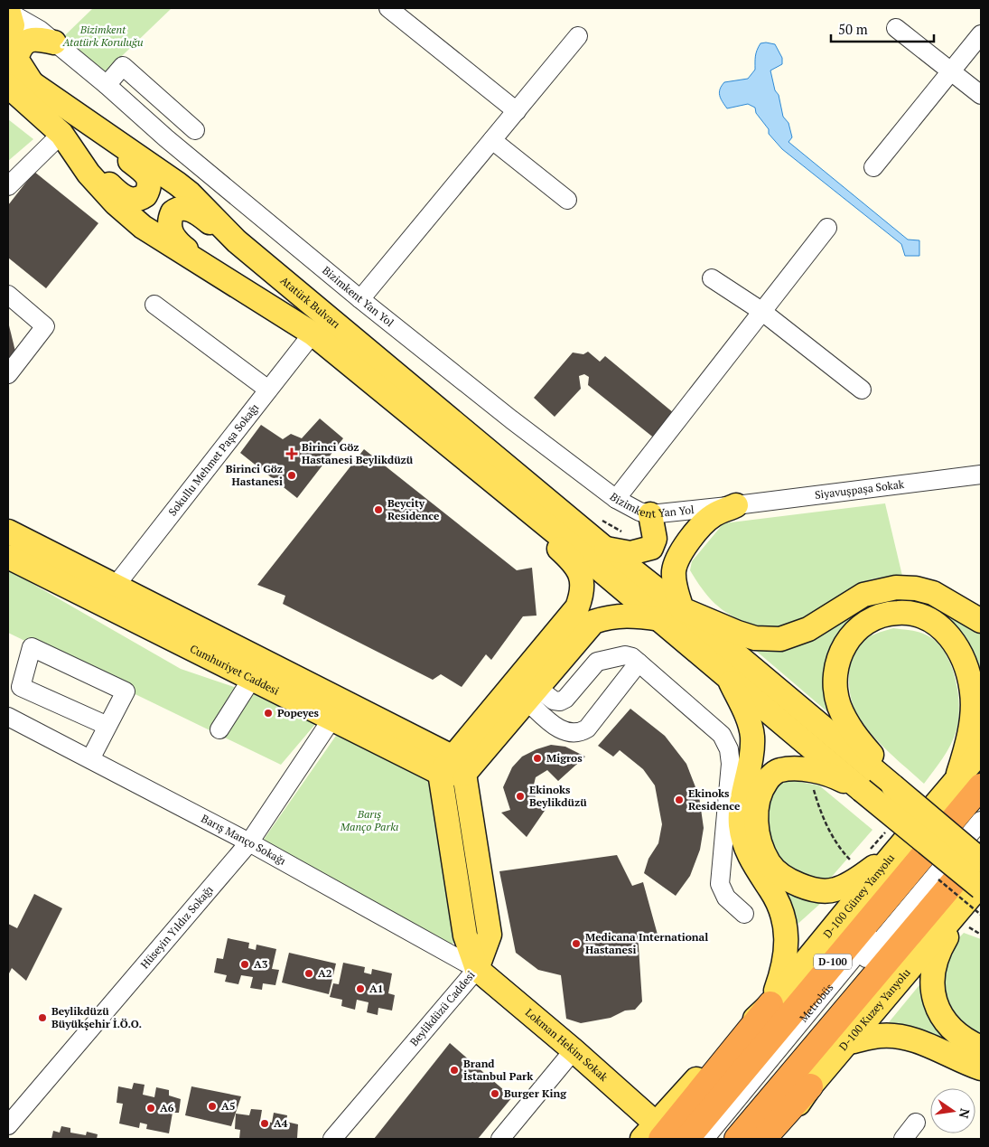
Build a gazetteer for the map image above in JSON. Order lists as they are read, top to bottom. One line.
{"streets":{"highway":["D-100"],"main road":["Atatürk Bulvarı","Cumhuriyet Caddesi","D-100 Güney Yanyolu","Beylikdüzü Caddesi","D-100 Kuzey Yanyolu","Lokman Hekim Sokak"],"street":["Bizimkent Yan Yol","Sokullu Mehmet Paşa Sokağı","Siyavuşpaşa Sokak","Barış Manço Sokağı","Hüseyin Yıldız Sokağı","Metrobüs"]},"crossings":[["Bizimkent Yan Yol","Siyavuşpaşa Sokak"],["Atatürk Bulvarı","Sokullu Mehmet Paşa Sokağı"],["Sokullu Mehmet Paşa Sokağı","Cumhuriyet Caddesi"],["Cumhuriyet Caddesi","Hüseyin Yıldız Sokağı"],["Cumhuriyet Caddesi","Beylikdüzü Caddesi"],["Barış Manço Sokağı","Hüseyin Yıldız Sokağı"],["Barış Manço Sokağı","Beylikdüzü Caddesi"],["Barış Manço Sokağı","Lokman Hekim Sokak"],["Beylikdüzü Caddesi","Lokman Hekim Sokak"]],"parks":["Bizimkent Atatürk Koruluğu","Barış Manço Parkı"],"places":{"health":["Birinci Göz Hastanesi Beylikdüzü"],"other":["Birinci Göz Hastanesi","Beycity Residence","Popeyes","Migros","Ekinoks Beylikdüzü","Ekinoks Residence","Medicana International Hastanesi","A3","A2","A1","Beylikdüzü Büyükşehir İ.Ö.O.","Brand İstanbul Park","Burger King","A5","A6","A4"]},"scale_bar":"50 m","north":"right"}
